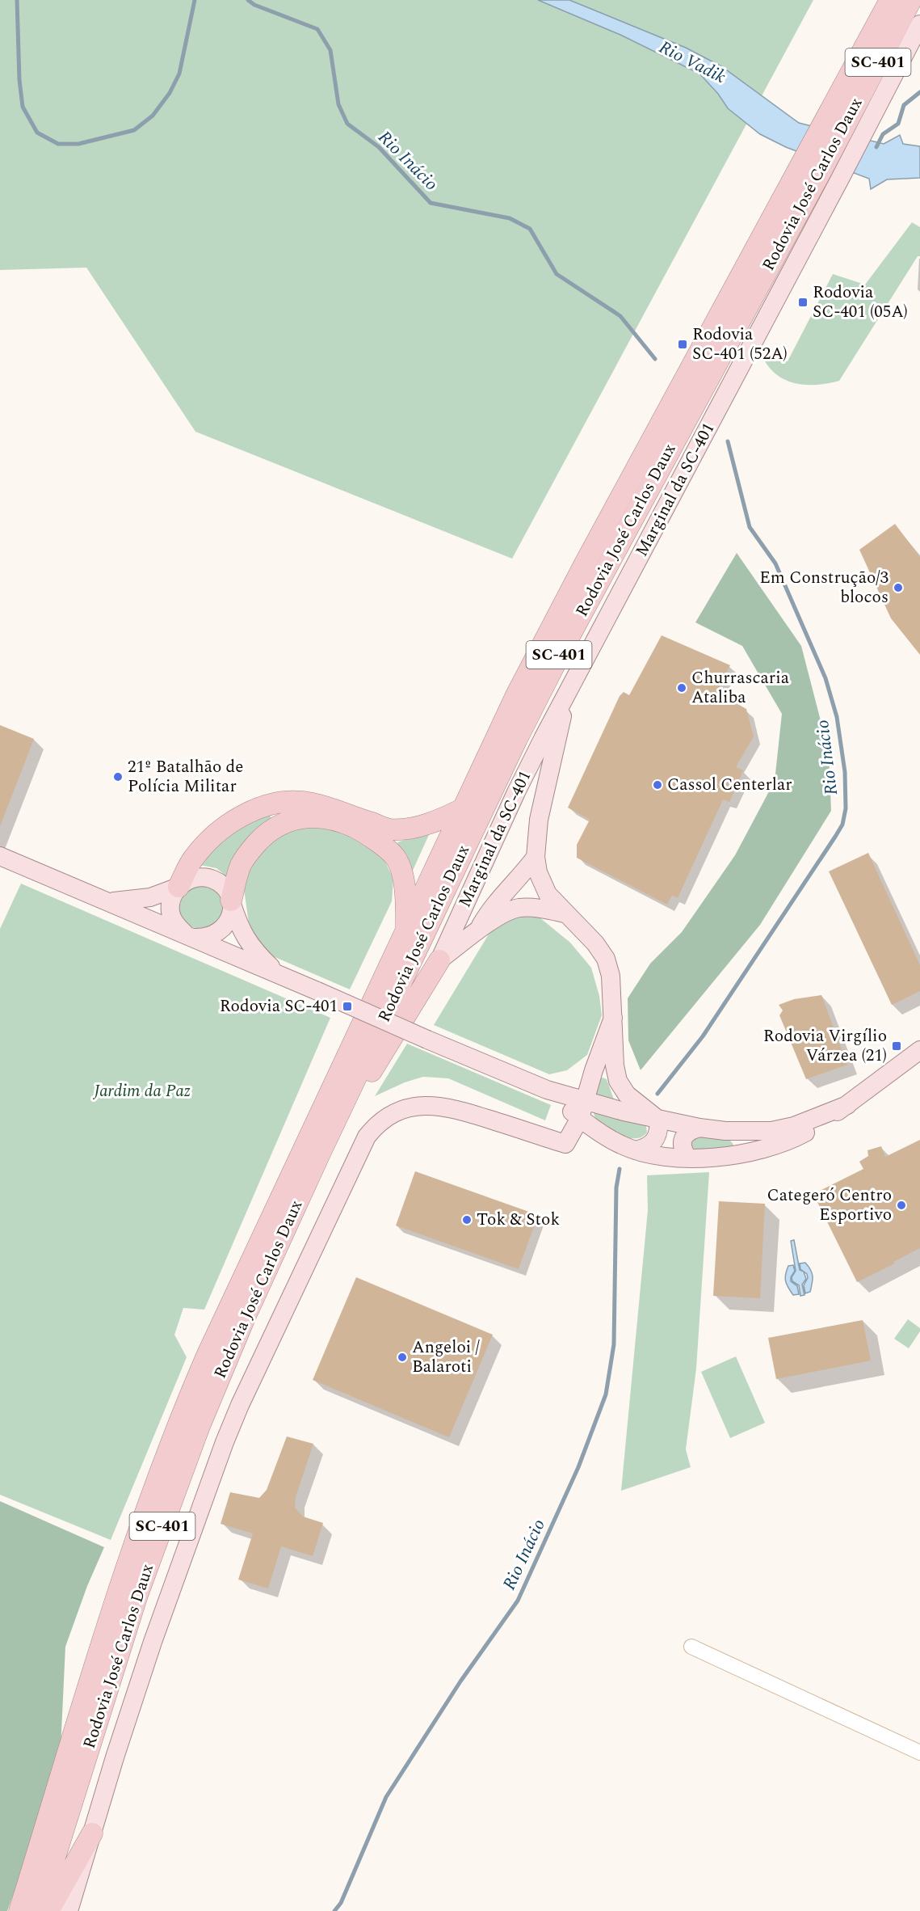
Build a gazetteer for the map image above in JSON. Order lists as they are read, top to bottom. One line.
{"streets":{"highway":["SC-401","Rodovia José Carlos Daux"],"main road":["Marginal da SC-401"]},"water":["Rio Vadik","Rio Inácio"],"parks":["Jardim da Paz"],"places":{"transit":["Rodovia SC-401 (05A)","Rodovia SC-401 (52A)","Rodovia SC-401","Rodovia Virgílio Várzea (21)"],"other":["Em Construção/3 blocos","Churrascaria Ataliba","21º Batalhão de Polícia Militar","Cassol Centerlar","Categeró Centro Esportivo","Tok & Stok","Angeloi / Balaroti"]}}
